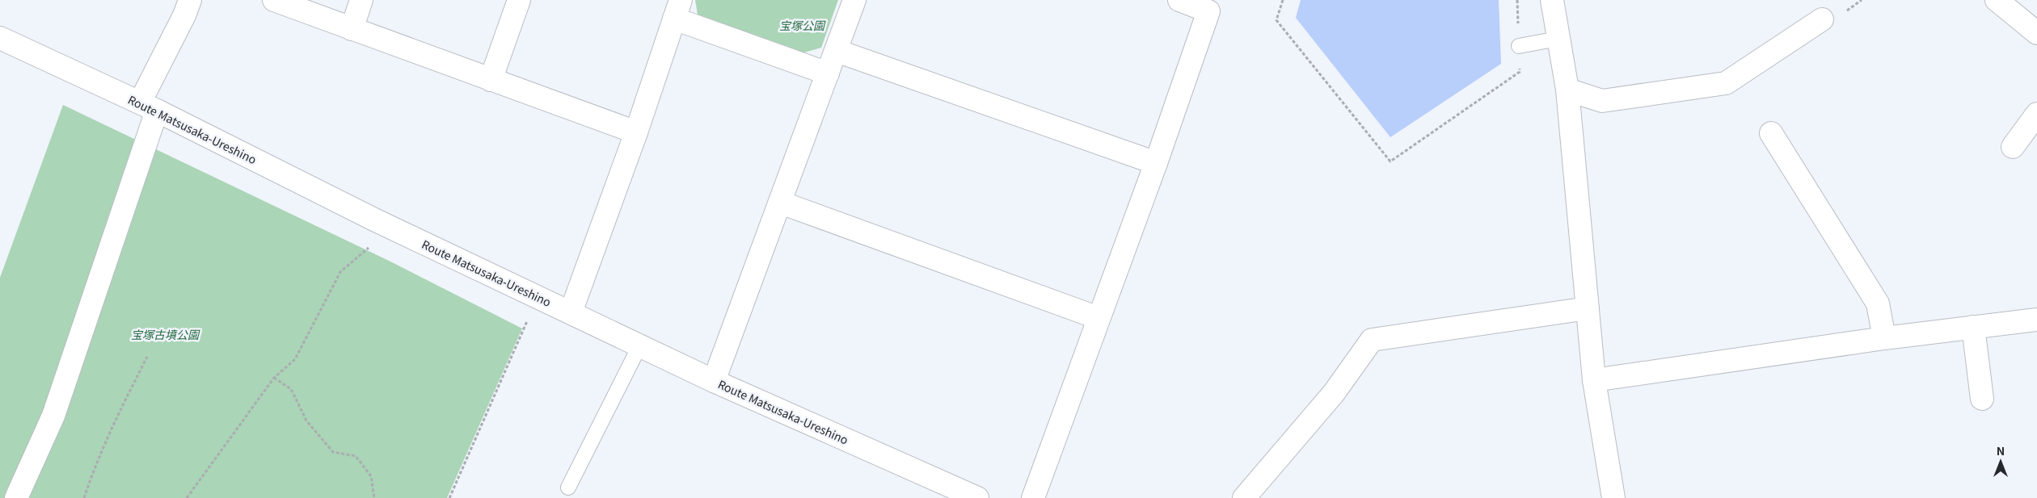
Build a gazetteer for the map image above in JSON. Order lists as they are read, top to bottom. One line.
{"streets":{"street":["Route Matsusaka-Ureshino"]},"parks":["宝塚公園","宝塚古墳公園"],"north":"top"}
